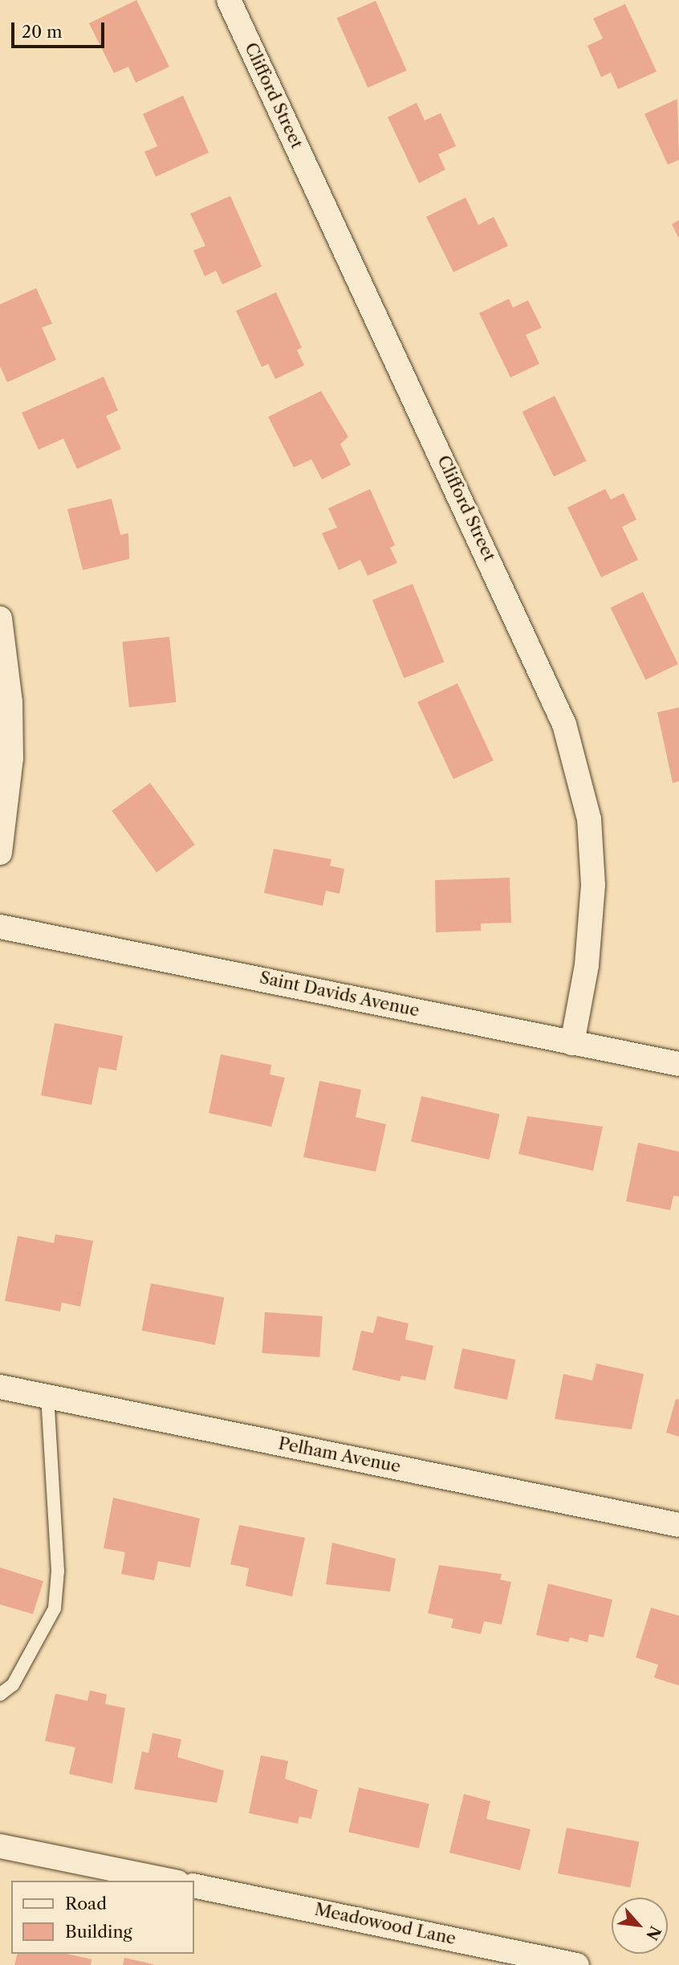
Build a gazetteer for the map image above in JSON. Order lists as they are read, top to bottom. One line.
{"streets":{"street":["Clifford Street","Saint Davids Avenue","Pelham Avenue","Meadowood Lane"]},"crossings":[["Clifford Street","Saint Davids Avenue"]],"legend":["Road","Building"],"scale_bar":"20 m","north":"bottom right"}
